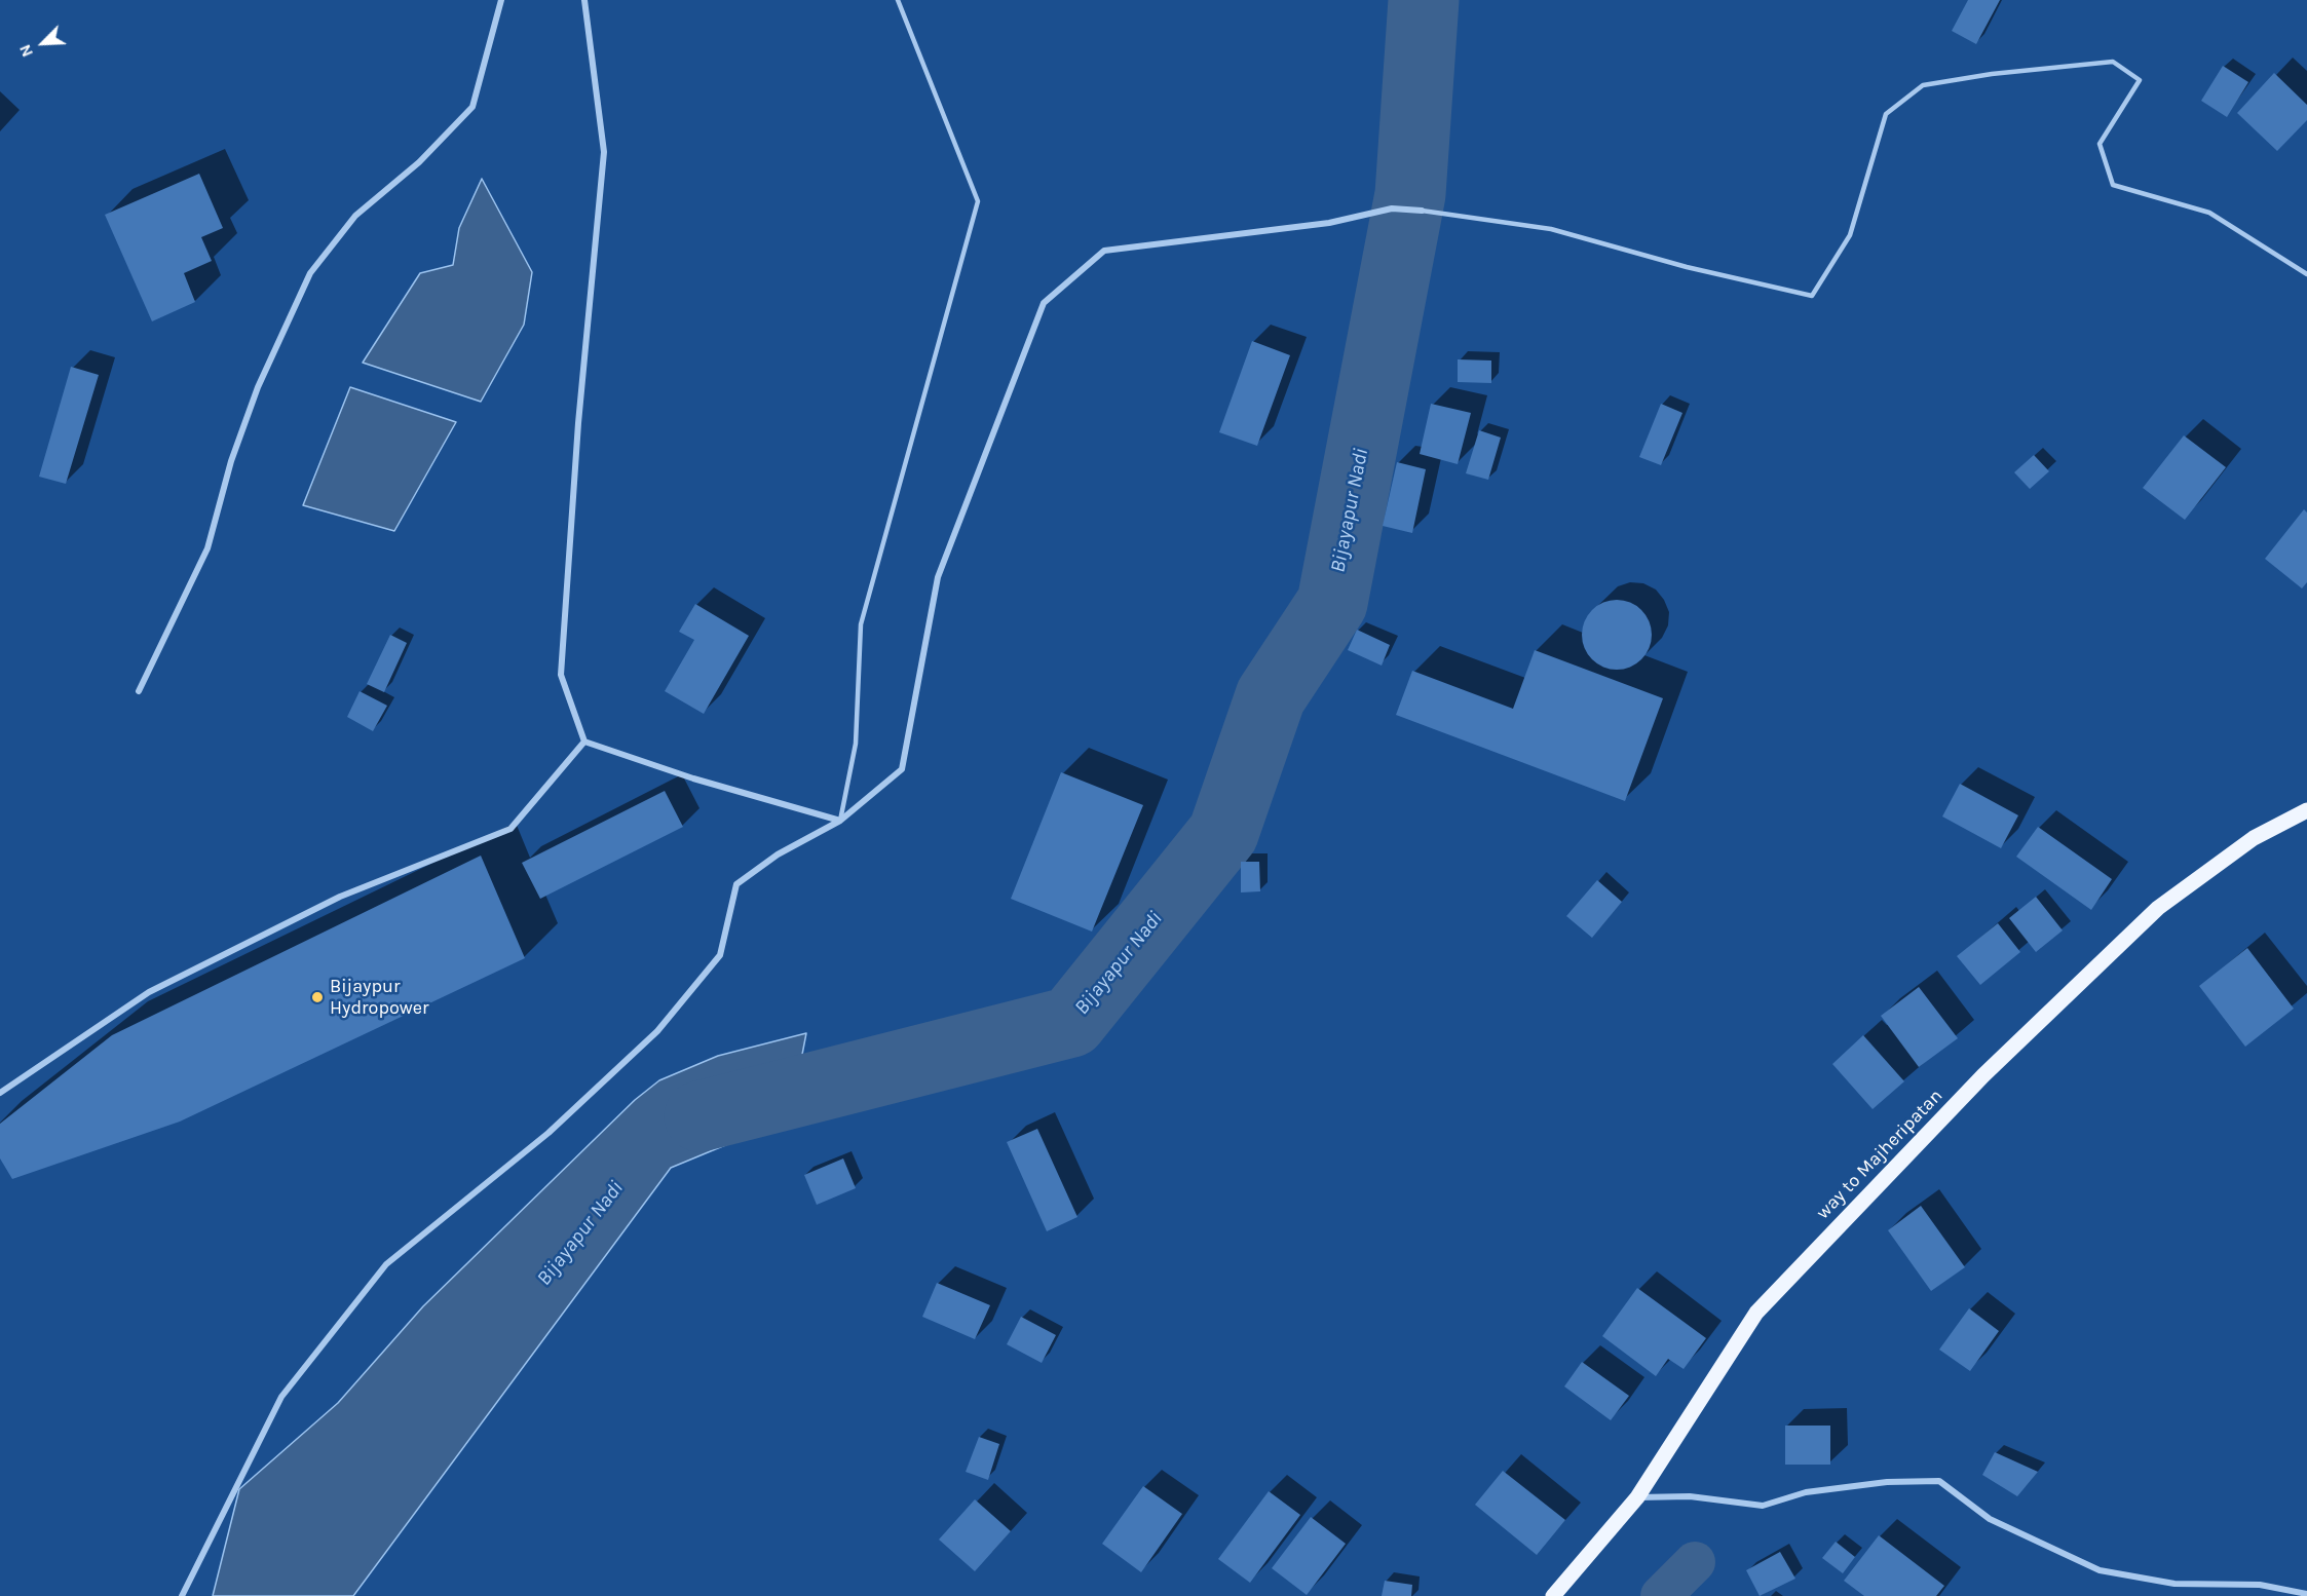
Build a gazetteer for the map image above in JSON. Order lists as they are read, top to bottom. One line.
{"streets":{"main road":["way to Majheripatan"]},"water":["Bijayapur Nadi"],"places":["Bijaypur Hydropower"],"north":"bottom left"}
